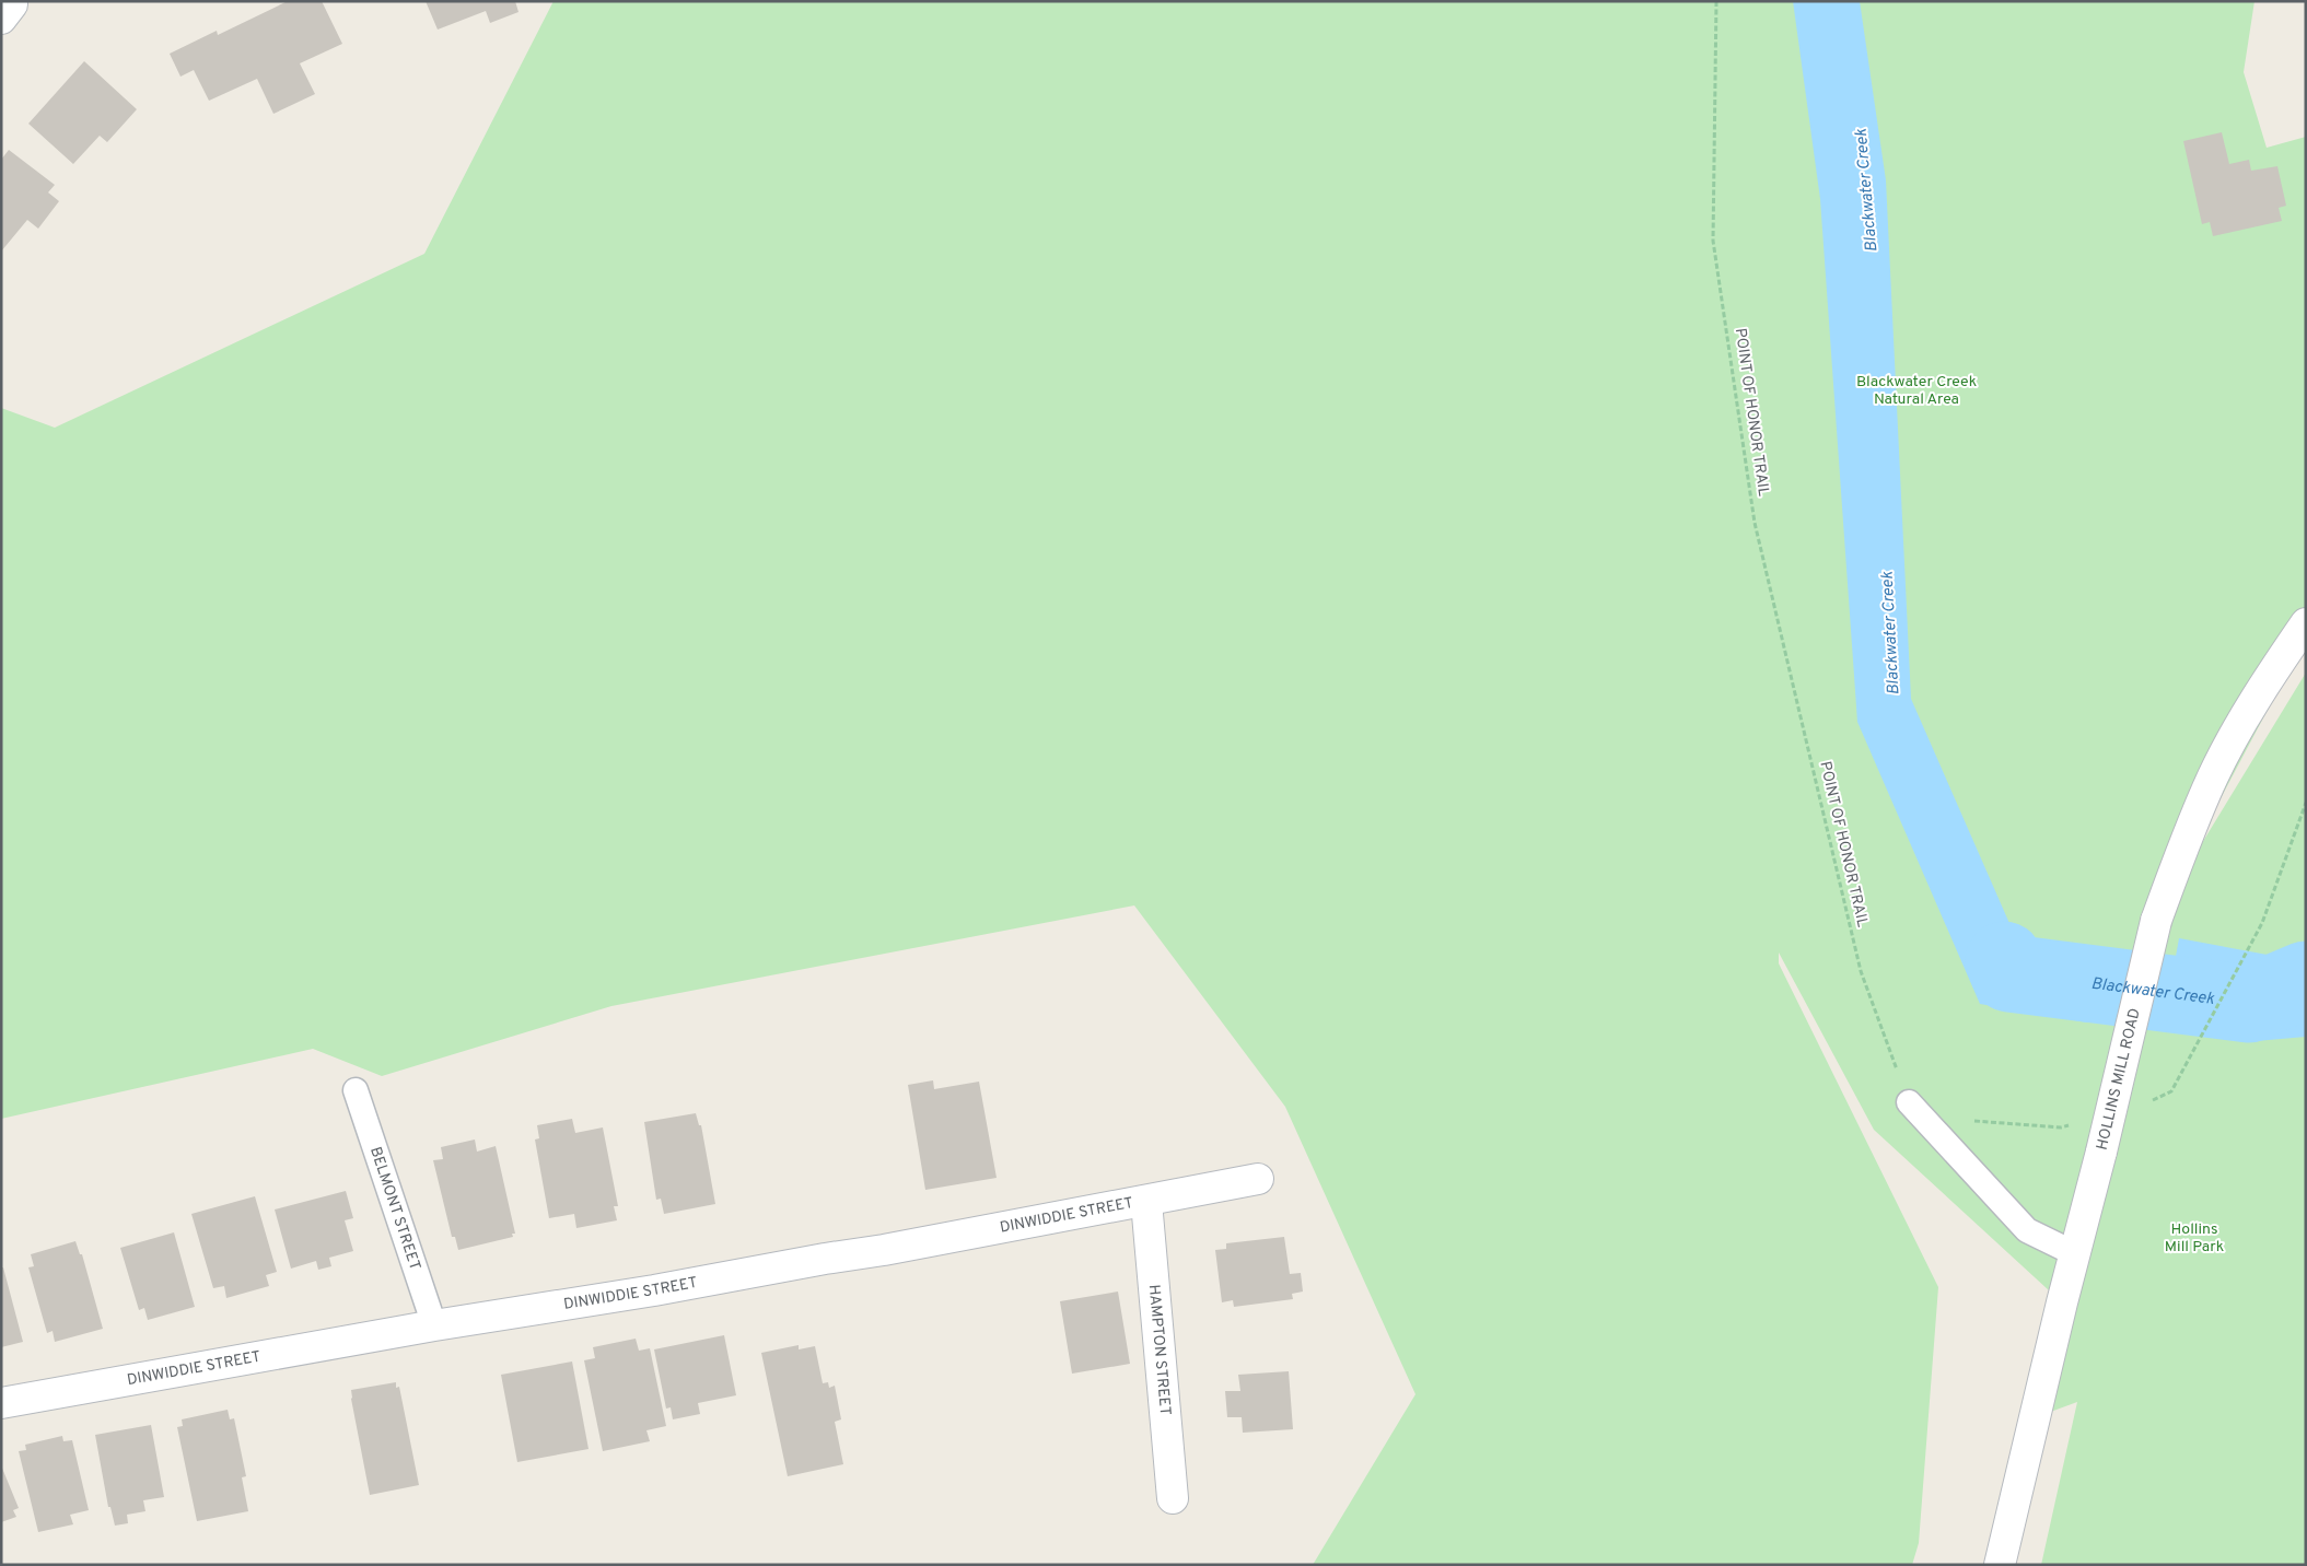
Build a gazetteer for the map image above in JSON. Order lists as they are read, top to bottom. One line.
{"streets":{"street":["HOLLINS MILL ROAD","DINWIDDIE STREET","HAMPTON STREET"],"lane":["BELMONT STREET"],"path":["POINT OF HONOR TRAIL"]},"crossings":[["BELMONT STREET","DINWIDDIE STREET"],["DINWIDDIE STREET","HAMPTON STREET"]],"water":["Blackwater Creek"],"parks":["Blackwater Creek Natural Area","Hollins Mill Park"]}
